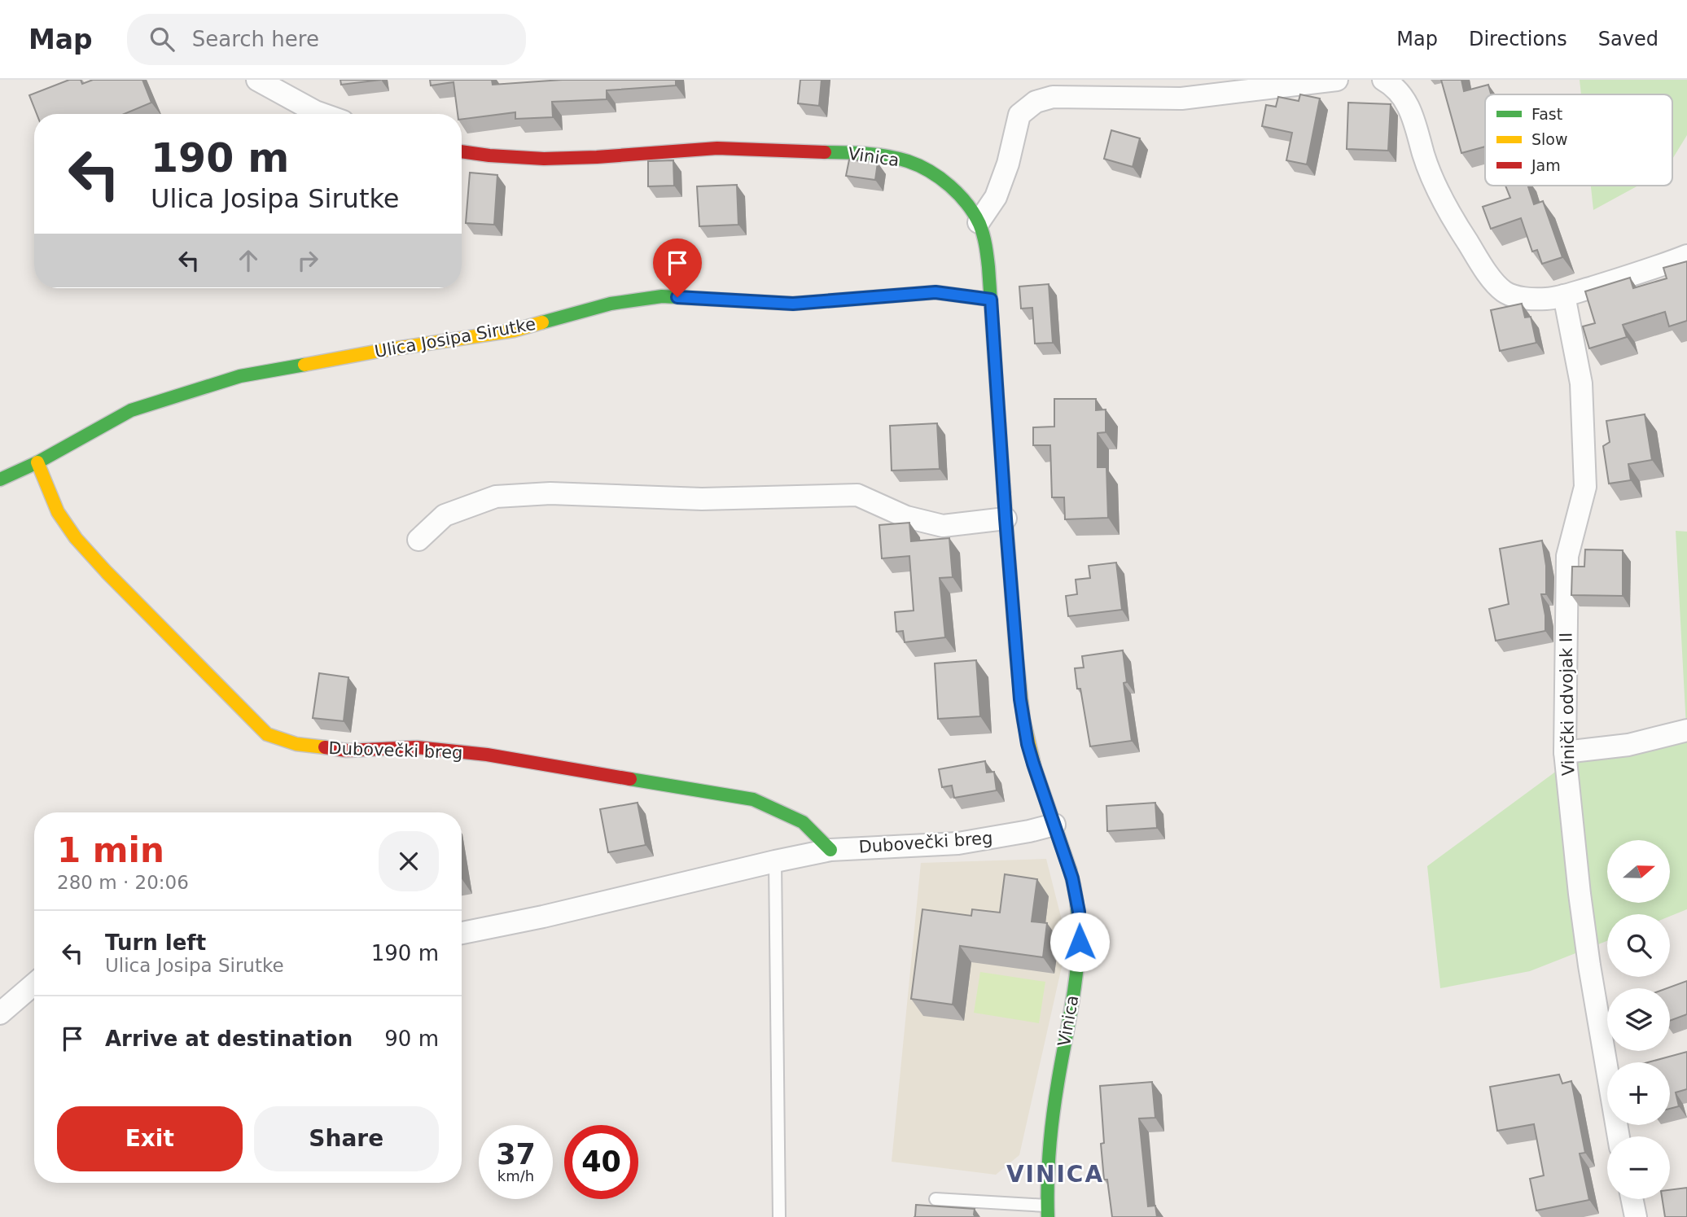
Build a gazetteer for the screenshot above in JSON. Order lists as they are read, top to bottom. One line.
{"streets":{"street":["Vinica","Ulica Josipa Sirutke","Vinički odvojak II","Dubovečki breg"]},"crossings":[["Vinica","Ulica Josipa Sirutke"],["Vinica","Dubovečki breg"],["Ulica Josipa Sirutke","Dubovečki breg"]],"districts":["VINICA"],"legend":["Fast","Slow","Jam"],"north":"right","page":{"header":"Map","search":"Search here","nav":["Map","Directions","Saved"],"turn":["190 m","Ulica Josipa Sirutke"],"heading":["1 min","280 m · 20:06"],"map_buttons":["+","−"],"list":[{"name":"Turn left","note":"Ulica Josipa Sirutke","value":"190 m"},{"name":"Arrive at destination","value":"90 m"}],"buttons":["Exit","Share"],"speed":"37 km/h","limit":"40"}}
